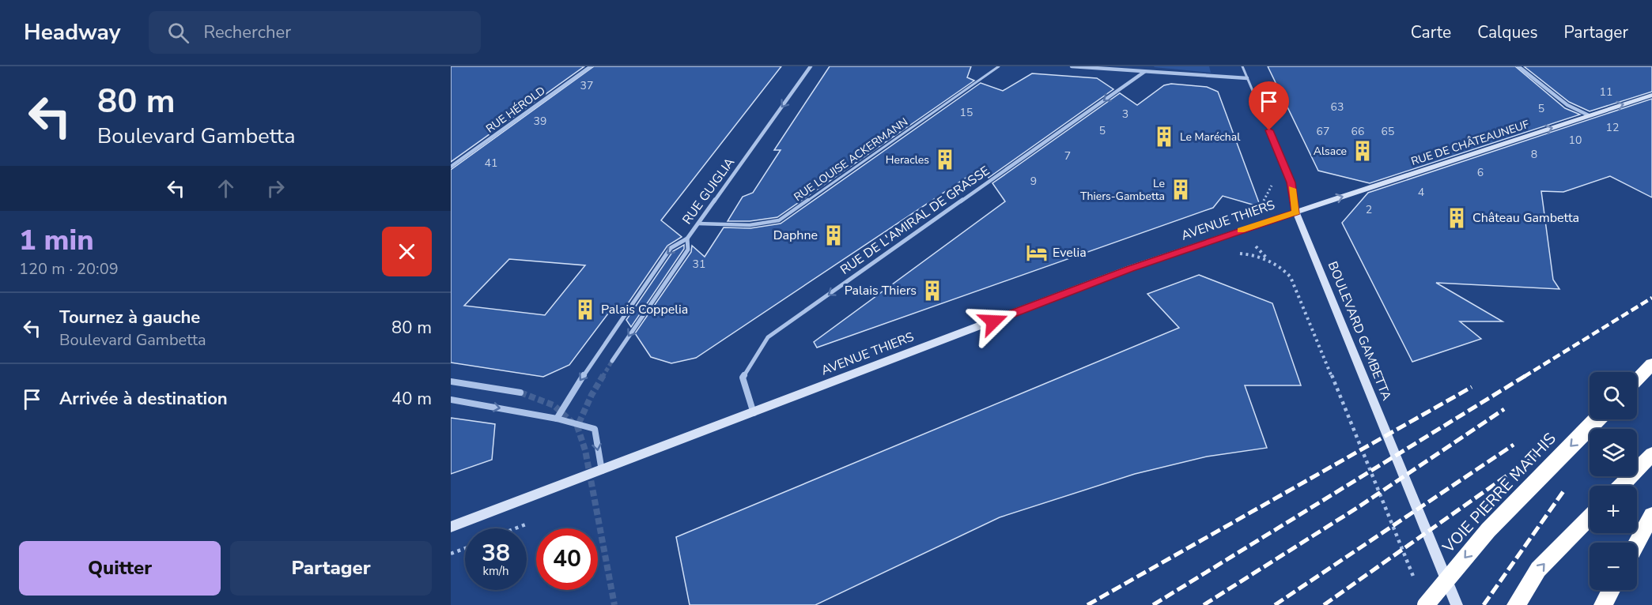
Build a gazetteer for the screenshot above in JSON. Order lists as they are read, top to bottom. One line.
{"streets":{"highway":["VOIE PIERRE MATHIS"],"street":["RUE HÉROLD","RUE DE CHÂTEAUNEUF","RUE GUIGLIA","RUE DE L'AMIRAL DE GRASSE","AVENUE THIERS","BOULEVARD GAMBETTA"],"lane":["RUE LOUISE ACKERMANN"]},"crossings":[["RUE DE CHÂTEAUNEUF","AVENUE THIERS"],["RUE DE CHÂTEAUNEUF","BOULEVARD GAMBETTA"],["RUE LOUISE ACKERMANN","RUE GUIGLIA"],["RUE DE L'AMIRAL DE GRASSE","AVENUE THIERS"],["AVENUE THIERS","BOULEVARD GAMBETTA"]],"one_way":["RUE DE CHÂTEAUNEUF","RUE DE L'AMIRAL DE GRASSE"],"places":{"building":["Le Maréchal","Alsace","Heracles","Le Thiers-Gambetta","Château Gambetta","Daphne","Palais Thiers","Palais Coppelia"],"hotel":["Evelia"]},"house_numbers":["37","11","63","5","15","3","39","12","5","67","66","65","10","8","7","41","6","9","4","2","31"],"page":{"header":"Headway","search":"Rechercher","nav":["Carte","Calques","Partager"],"turn":["80 m","Boulevard Gambetta"],"heading":["1 min","120 m · 20:09"],"list":[{"name":"Tournez à gauche","note":"Boulevard Gambetta","value":"80 m"},{"name":"Arrivée à destination","value":"40 m"}],"map_buttons":["+","−"],"speed":"38 km/h","limit":"40","buttons":["Quitter","Partager"]}}
